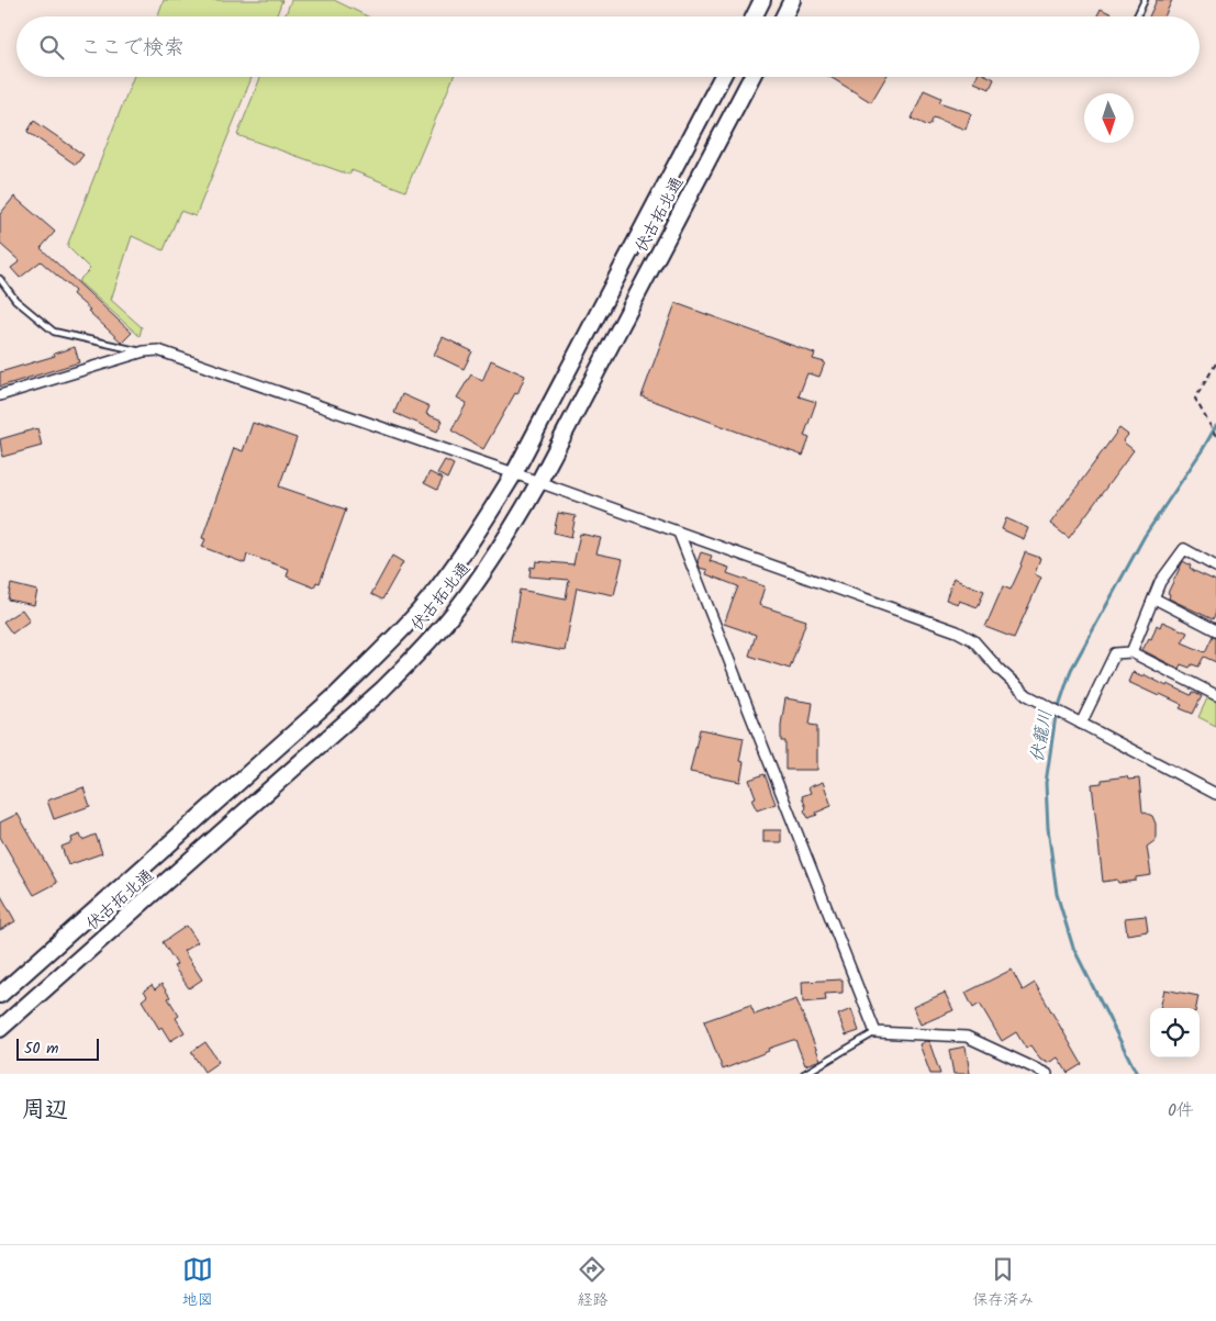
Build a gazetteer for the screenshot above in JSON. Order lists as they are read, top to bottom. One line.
{"streets":{"main road":["伏古拓北通"]},"water":["伏籠川"],"scale_bar":"50 m","north":"bottom","page":{"search":"ここで検索","scale":"50 m","heading":["周辺","0件"],"nav":["地図","経路","保存済み"]}}
